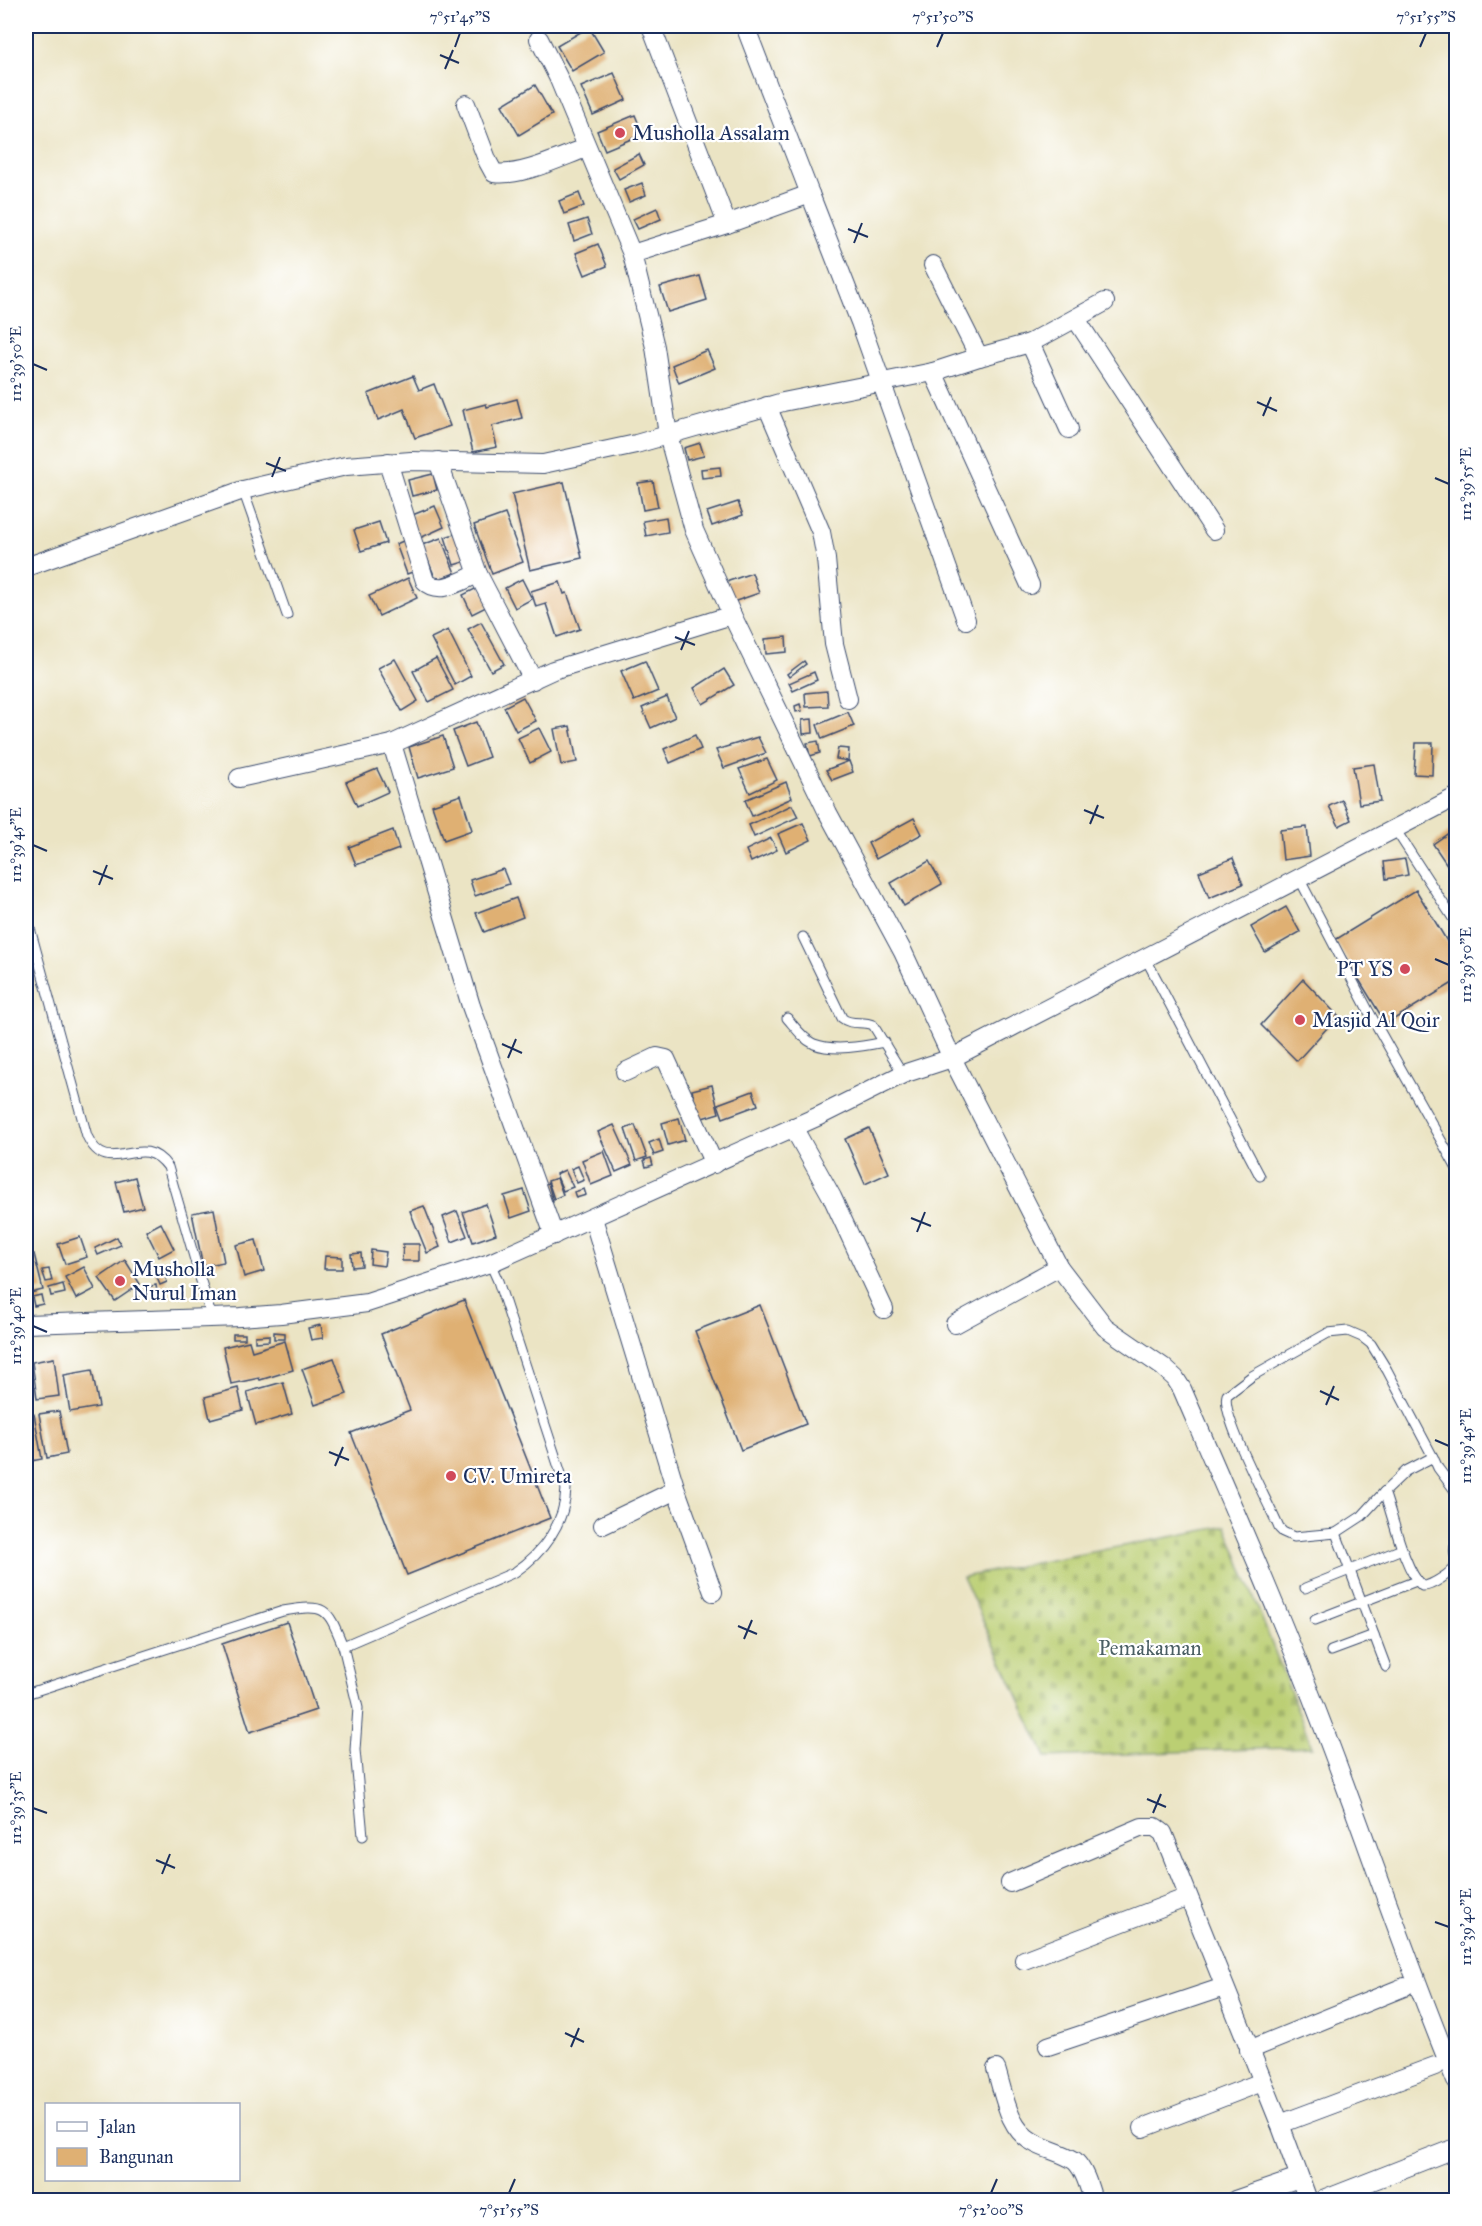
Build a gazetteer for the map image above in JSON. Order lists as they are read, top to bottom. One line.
{"parks":["Pemakaman"],"places":["Musholla Assalam","PT YS","Masjid Al Qoir","Musholla Nurul Iman","CV. Umireta"],"legend":["Jalan","Bangunan"],"coordinates":["7°51'45\"S","7°51'50\"S","7°51'55\"S","112°39'50\"E","112°39'55\"E","112°39'45\"E","112°39'40\"E","112°39'35\"E","7°52'00\"S"]}
